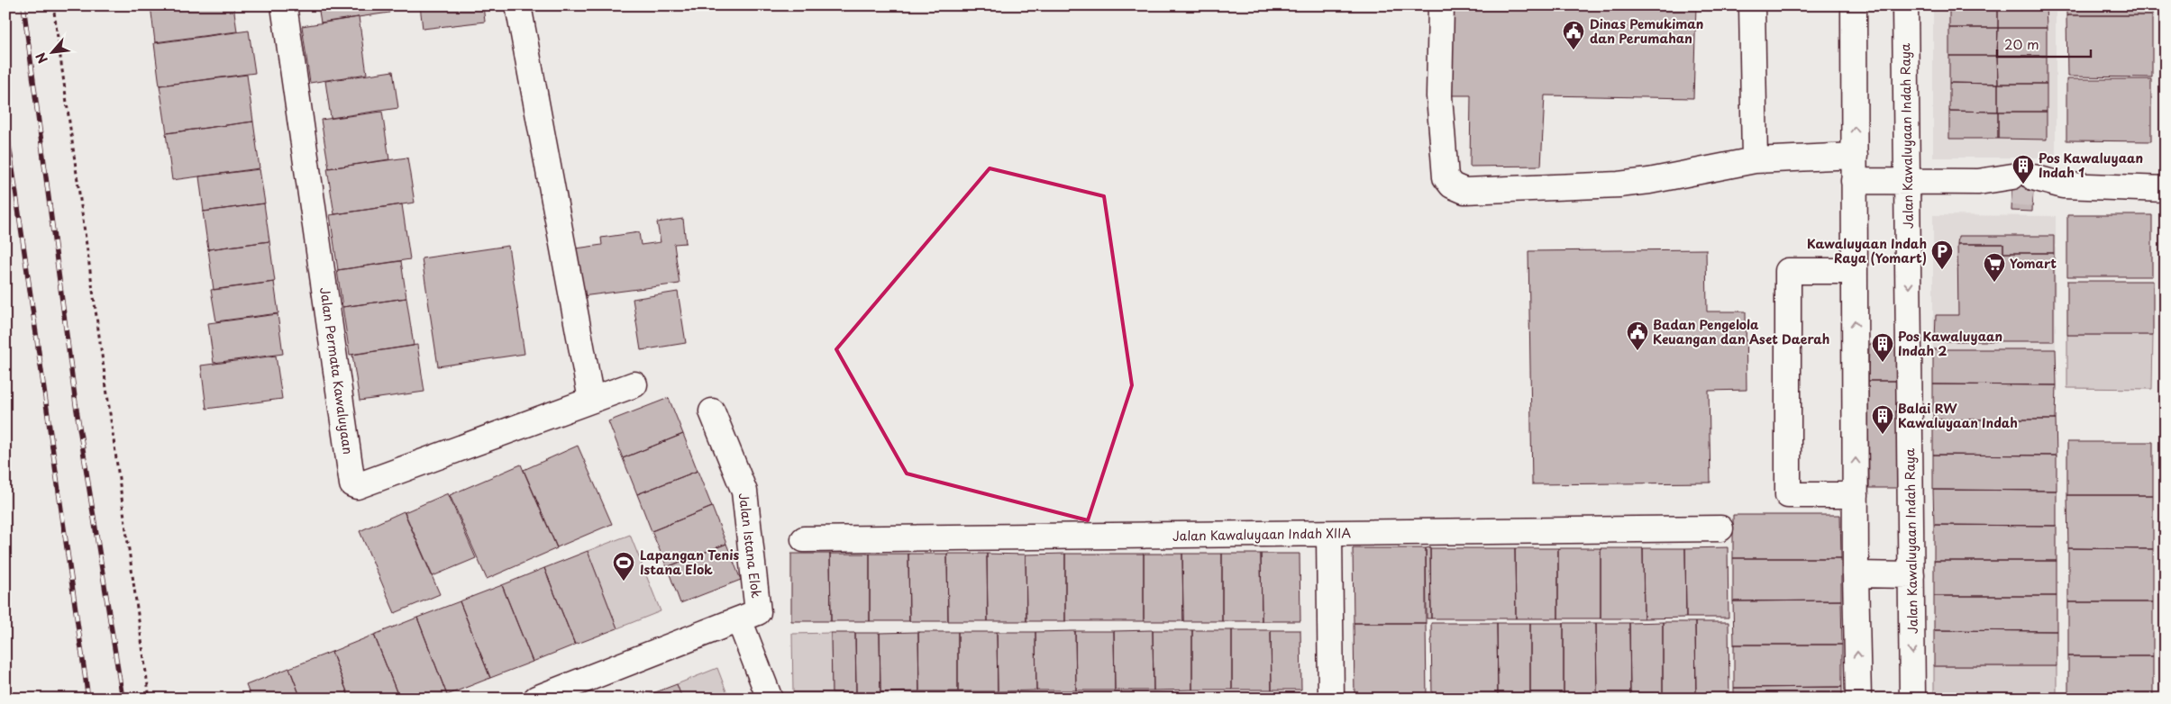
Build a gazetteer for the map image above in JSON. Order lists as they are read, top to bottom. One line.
{"streets":{"street":["Jalan Kawaluyaan Indah Raya","Jalan Permata Kawaluyaan","Jalan Kawaluyaan Indah XIIA","Jalan Istana Elok"]},"places":{"public building":["Dinas Pemukiman dan Perumahan","Badan Pengelola Keuangan dan Aset Daerah"],"building":["Pos Kawaluyaan Indah 1","Pos Kawaluyaan Indah 2","Balai RW Kawaluyaan Indah"],"parking":["Kawaluyaan Indah Raya (Yomart)"],"supermarket":["Yomart"],"sports":["Lapangan Tenis Istana Elok"]},"scale_bar":"20 m","north":"bottom left"}
